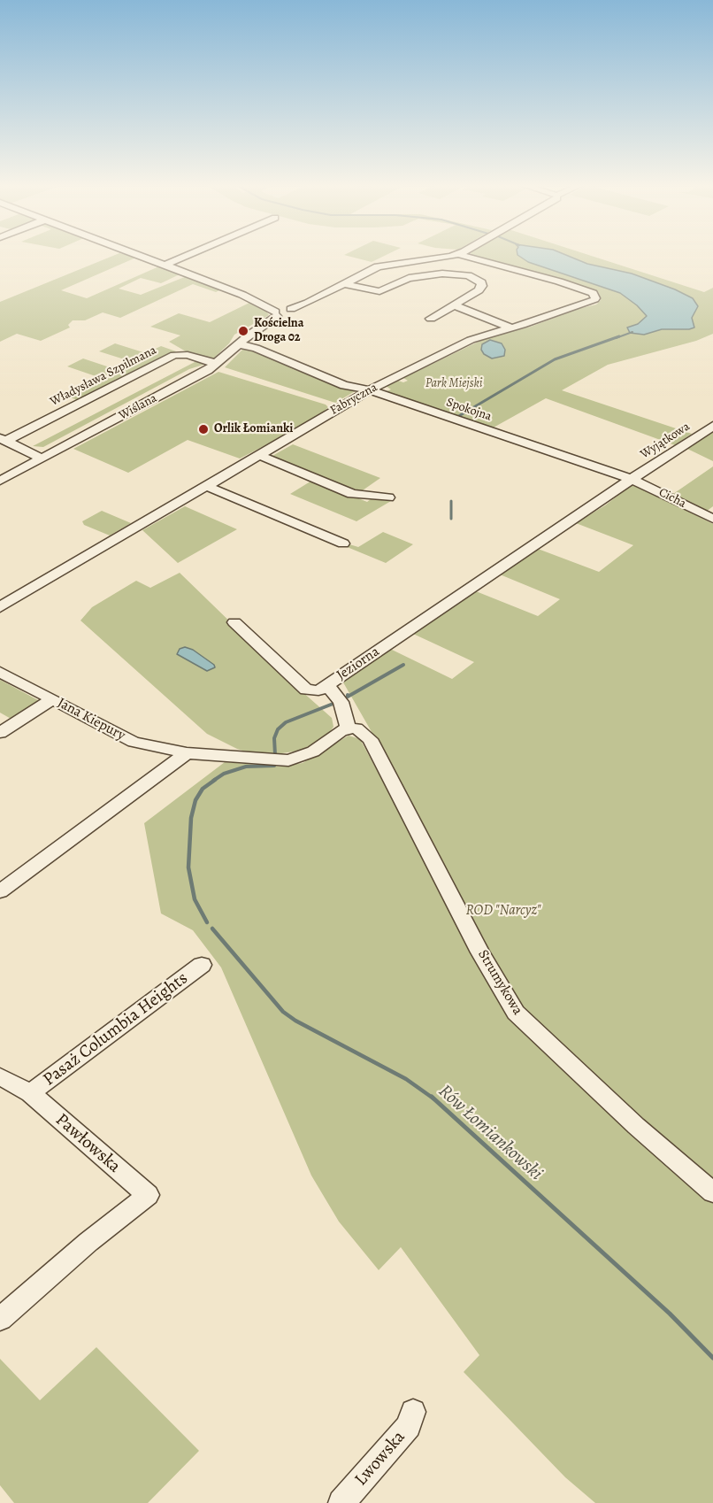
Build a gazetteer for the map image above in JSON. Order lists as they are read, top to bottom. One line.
{"streets":{"street":["Władysława Szpilmana","Fabryczna","Wiślana","Spokojna","Wyjątkowa","Cicha","Jeziorna","Jana Kiepury","Strumykowa","Pasaż Columbia Heights","Pawłowska","Lwowska"]},"crossings":[["Władysława Szpilmana","Wiślana"],["Fabryczna","Spokojna"],["Wiślana","Spokojna"],["Spokojna","Wyjątkowa"],["Spokojna","Cicha"],["Spokojna","Jeziorna"],["Wyjątkowa","Cicha"],["Wyjątkowa","Jeziorna"],["Cicha","Jeziorna"],["Jeziorna","Strumykowa"],["Pasaż Columbia Heights","Pawłowska"]],"water":["Rów Łomiankowski"],"parks":["Park Miejski","ROD \"Narcyz\""],"places":["Kościelna Droga 02","Orlik Łomianki"]}
